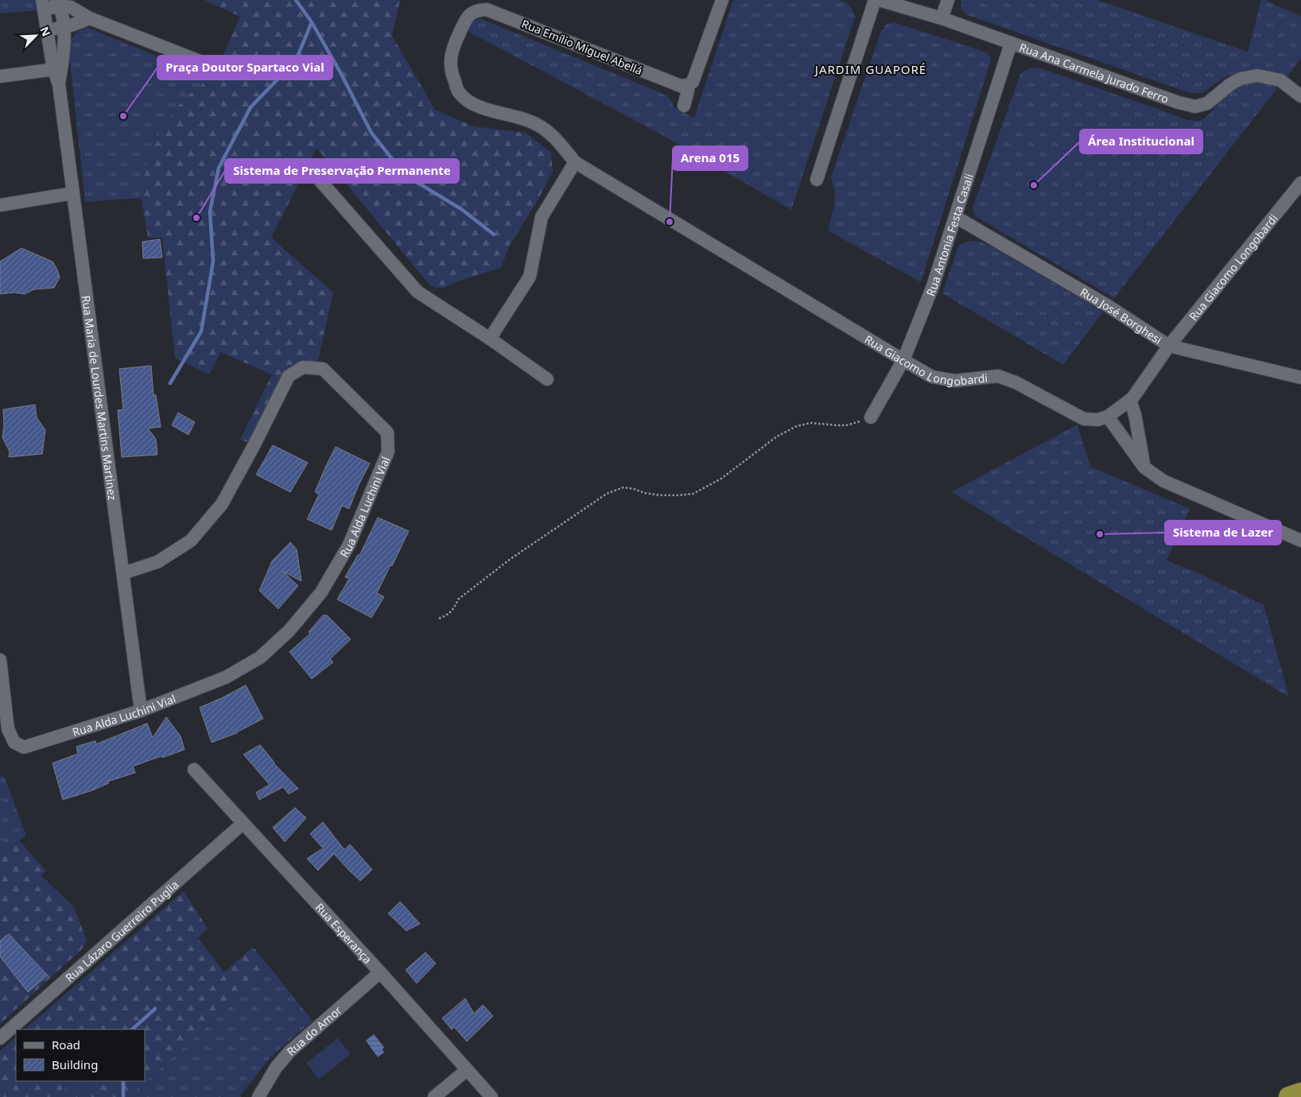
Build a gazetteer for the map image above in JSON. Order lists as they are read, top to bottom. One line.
{"streets":{"street":["Rua Emílio Miguel Abellá","Rua Ana Carmela Jurado Ferro","Rua Antonia Festa Casali","Rua Giacomo Longobardi","Rua José Borghesi","Rua Maria de Lourdes Martins Martinez","Rua Alda Luchini Vial","Rua Lázaro Guerreiro Puglia","Rua Esperança","Rua do Amor"]},"crossings":[["Rua Emílio Miguel Abellá","Rua Giacomo Longobardi"],["Rua Ana Carmela Jurado Ferro","Rua Antonia Festa Casali"],["Rua Antonia Festa Casali","Rua Giacomo Longobardi"],["Rua Antonia Festa Casali","Rua José Borghesi"],["Rua Giacomo Longobardi","Rua José Borghesi"],["Rua Maria de Lourdes Martins Martinez","Rua Alda Luchini Vial"],["Rua Lázaro Guerreiro Puglia","Rua Esperança"],["Rua Esperança","Rua do Amor"]],"districts":["JARDIM GUAPORÉ"],"places":["Praça Doutor Spartaco Vial","Área Institucional","Sistema de Preservação Permanente","Arena 015","Sistema de Lazer"],"legend":["Road","Building"],"north":"top right"}
